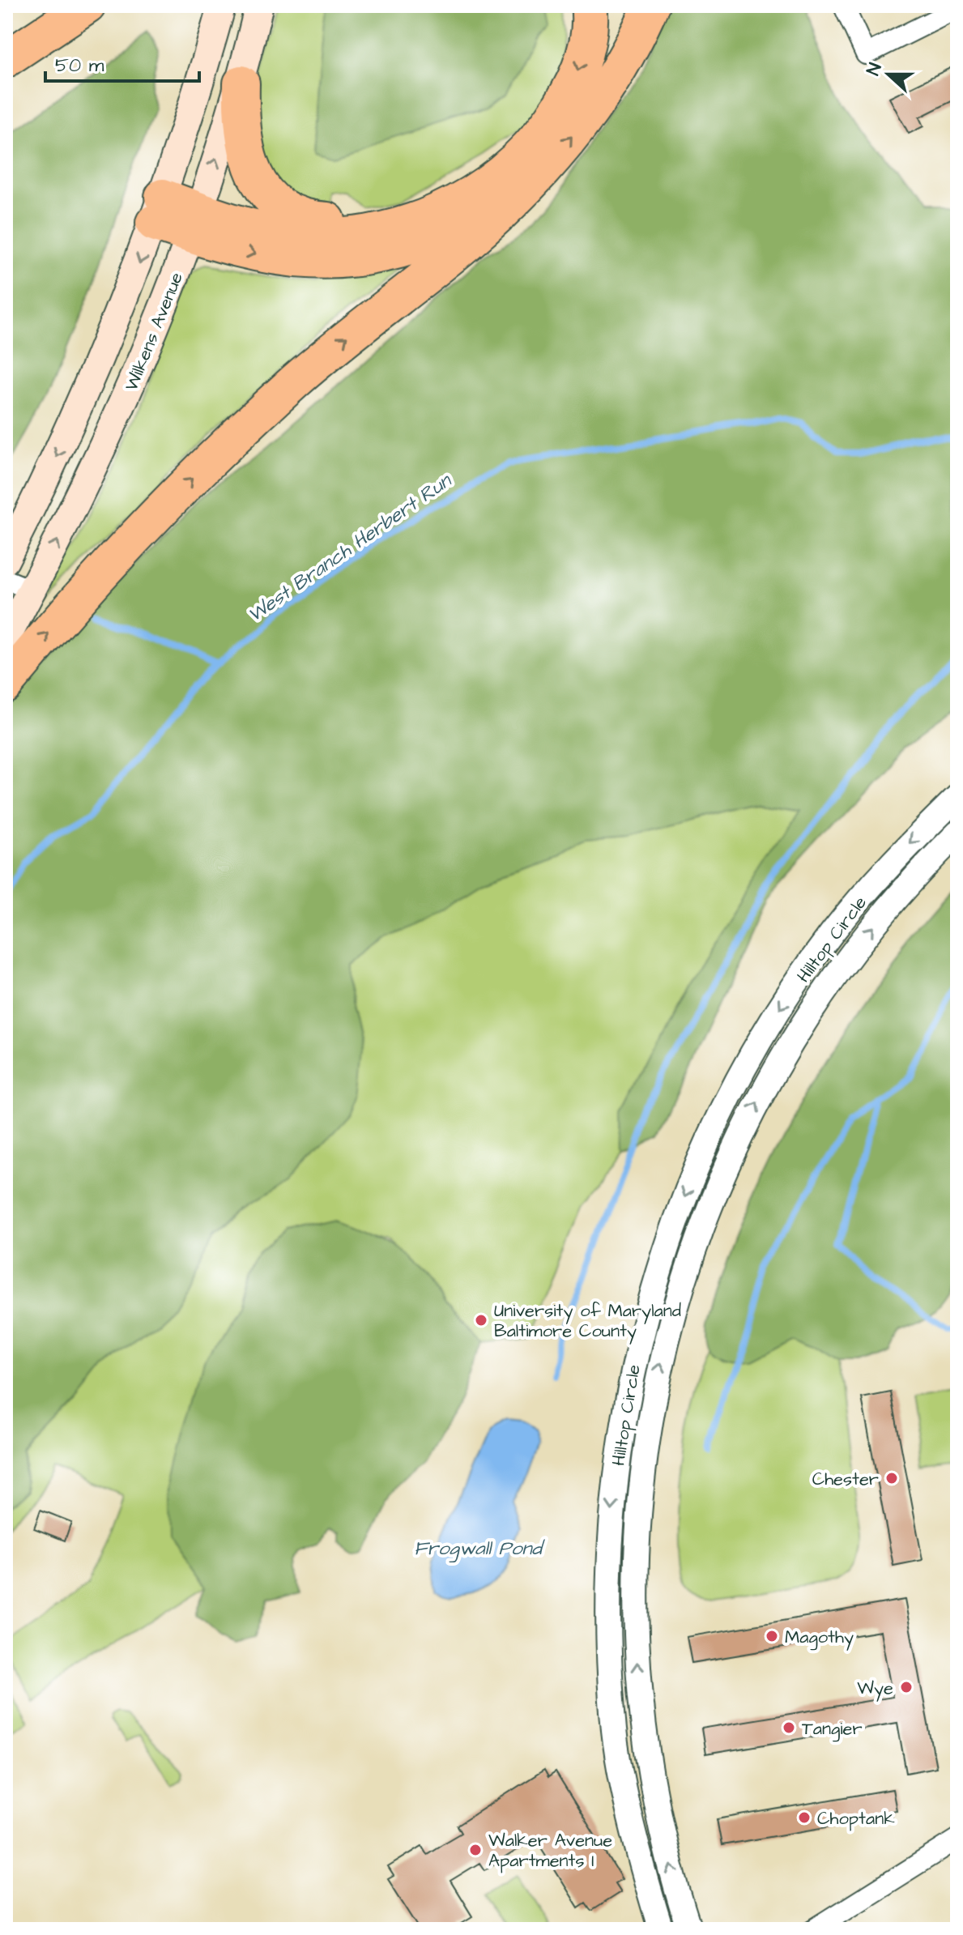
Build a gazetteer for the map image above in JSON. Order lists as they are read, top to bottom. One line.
{"streets":{"main road":["Wilkens Avenue"],"street":["Hilltop Circle"]},"water":["West Branch Herbert Run","Frogwall Pond"],"places":["University of Maryland Baltimore County","Chester","Magothy","Wye","Tangier","Choptank","Walker Avenue Apartments I"],"scale_bar":"50 m","north":"left"}
